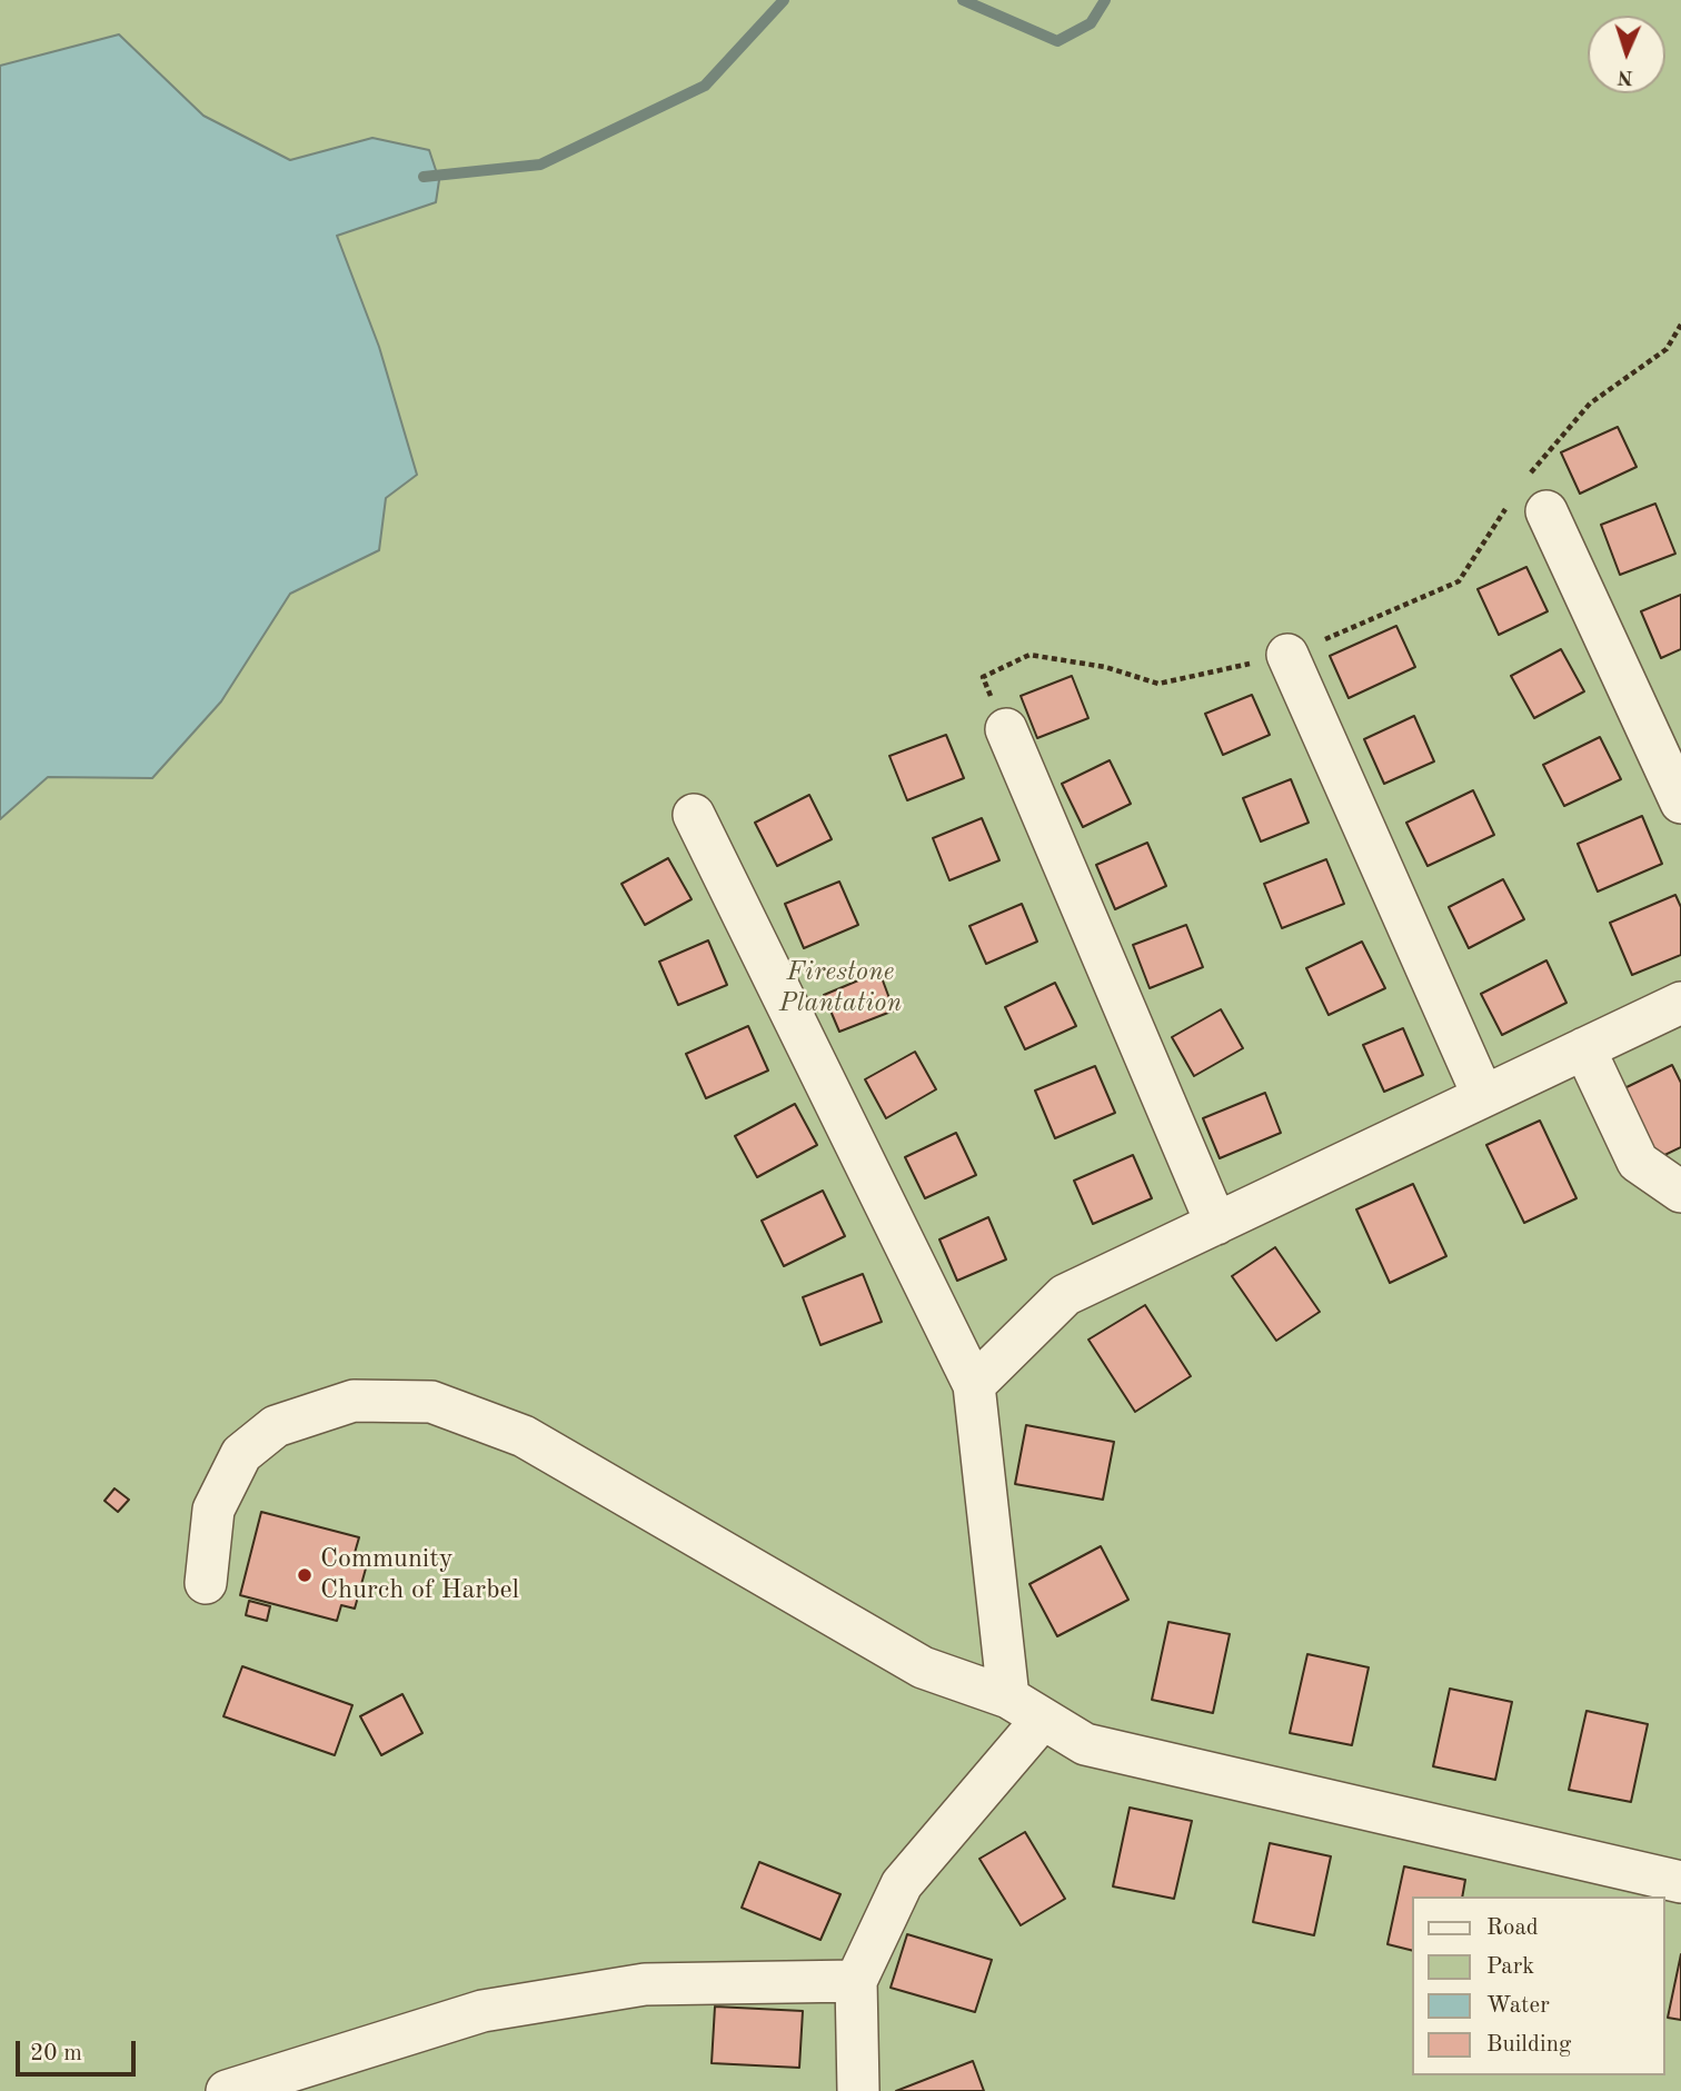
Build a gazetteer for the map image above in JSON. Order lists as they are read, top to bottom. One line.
{"parks":["Firestone Plantation"],"places":["Community Church of Harbel"],"legend":["Road","Park","Water","Building"],"scale_bar":"20 m","north":"bottom"}
